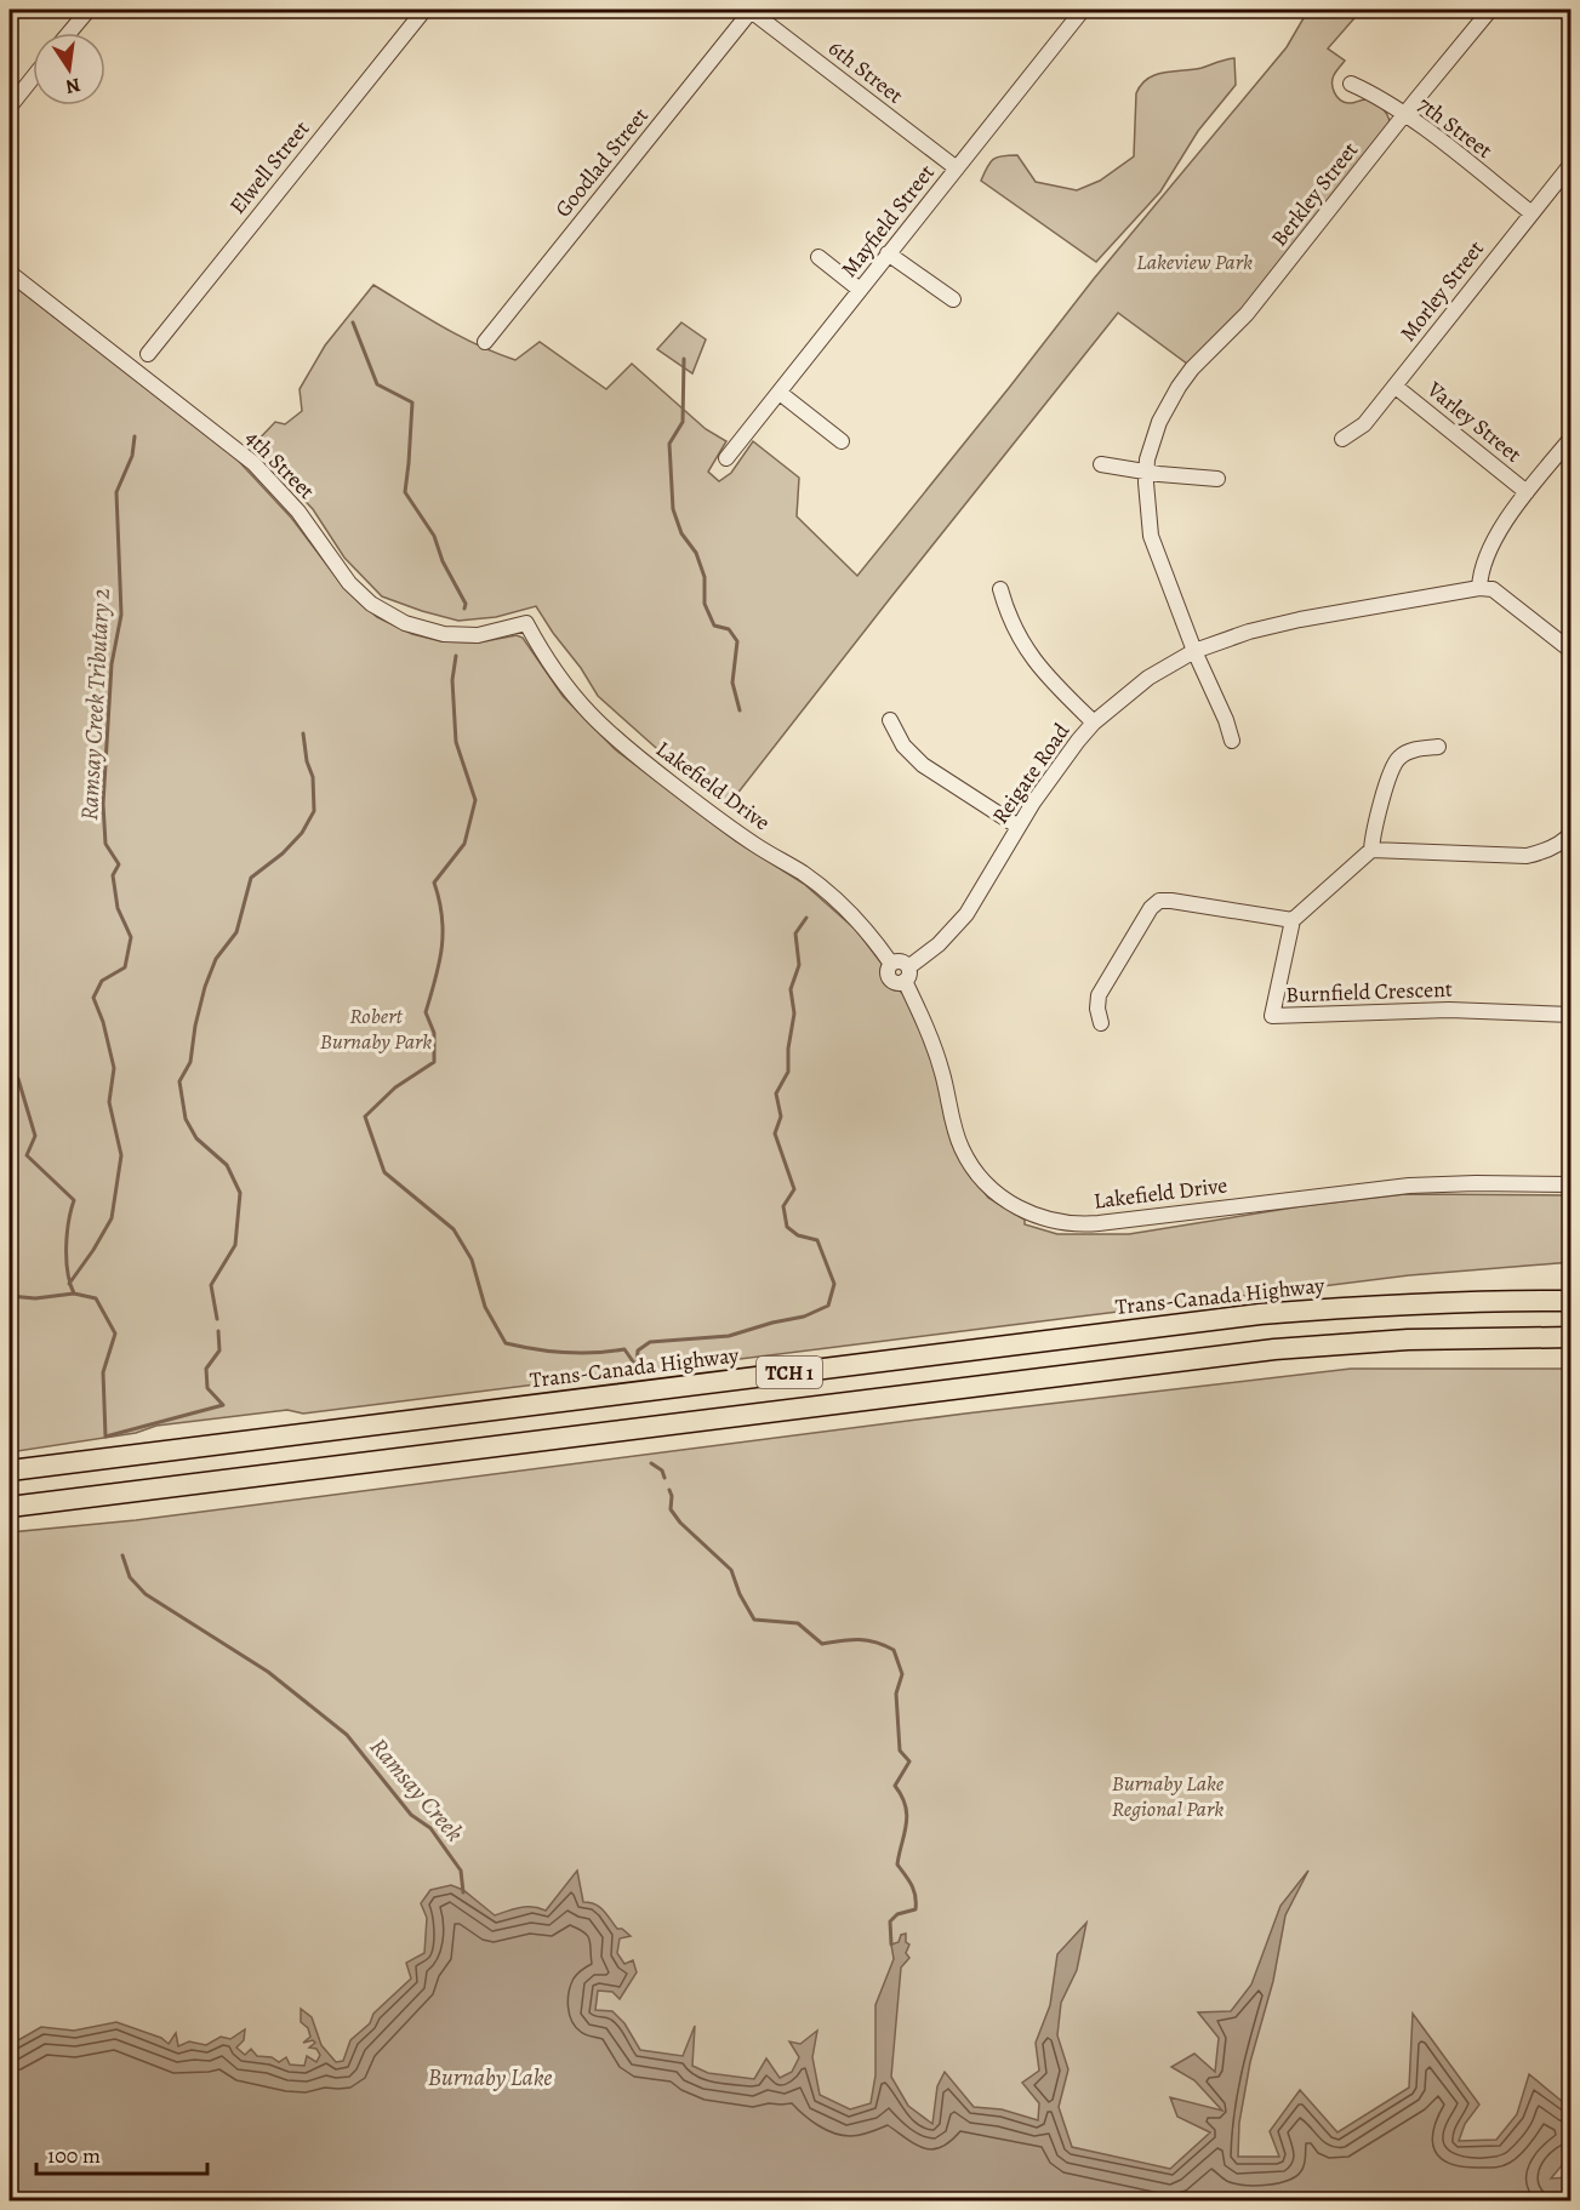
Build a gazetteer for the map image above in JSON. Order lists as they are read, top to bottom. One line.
{"streets":{"highway":["Trans-Canada Highway","TCH 1"],"street":["6th Street","7th Street","Goodlad Street","Elwell Street","Berkley Street","Mayfield Street","Morley Street","Varley Street","4th Street","Reigate Road","Lakefield Drive","Burnfield Crescent"]},"crossings":[["6th Street","Goodlad Street"],["6th Street","Mayfield Street"],["7th Street","Berkley Street"],["7th Street","Morley Street"],["Berkley Street","Reigate Road"],["Morley Street","Varley Street"],["4th Street","Lakefield Drive"],["Reigate Road","Lakefield Drive"]],"water":["Ramsay Creek Tributary 2","Ramsay Creek","Burnaby Lake"],"parks":["Lakeview Park","Robert Burnaby Park","Burnaby Lake Regional Park"],"scale_bar":"100 m","north":"bottom"}
